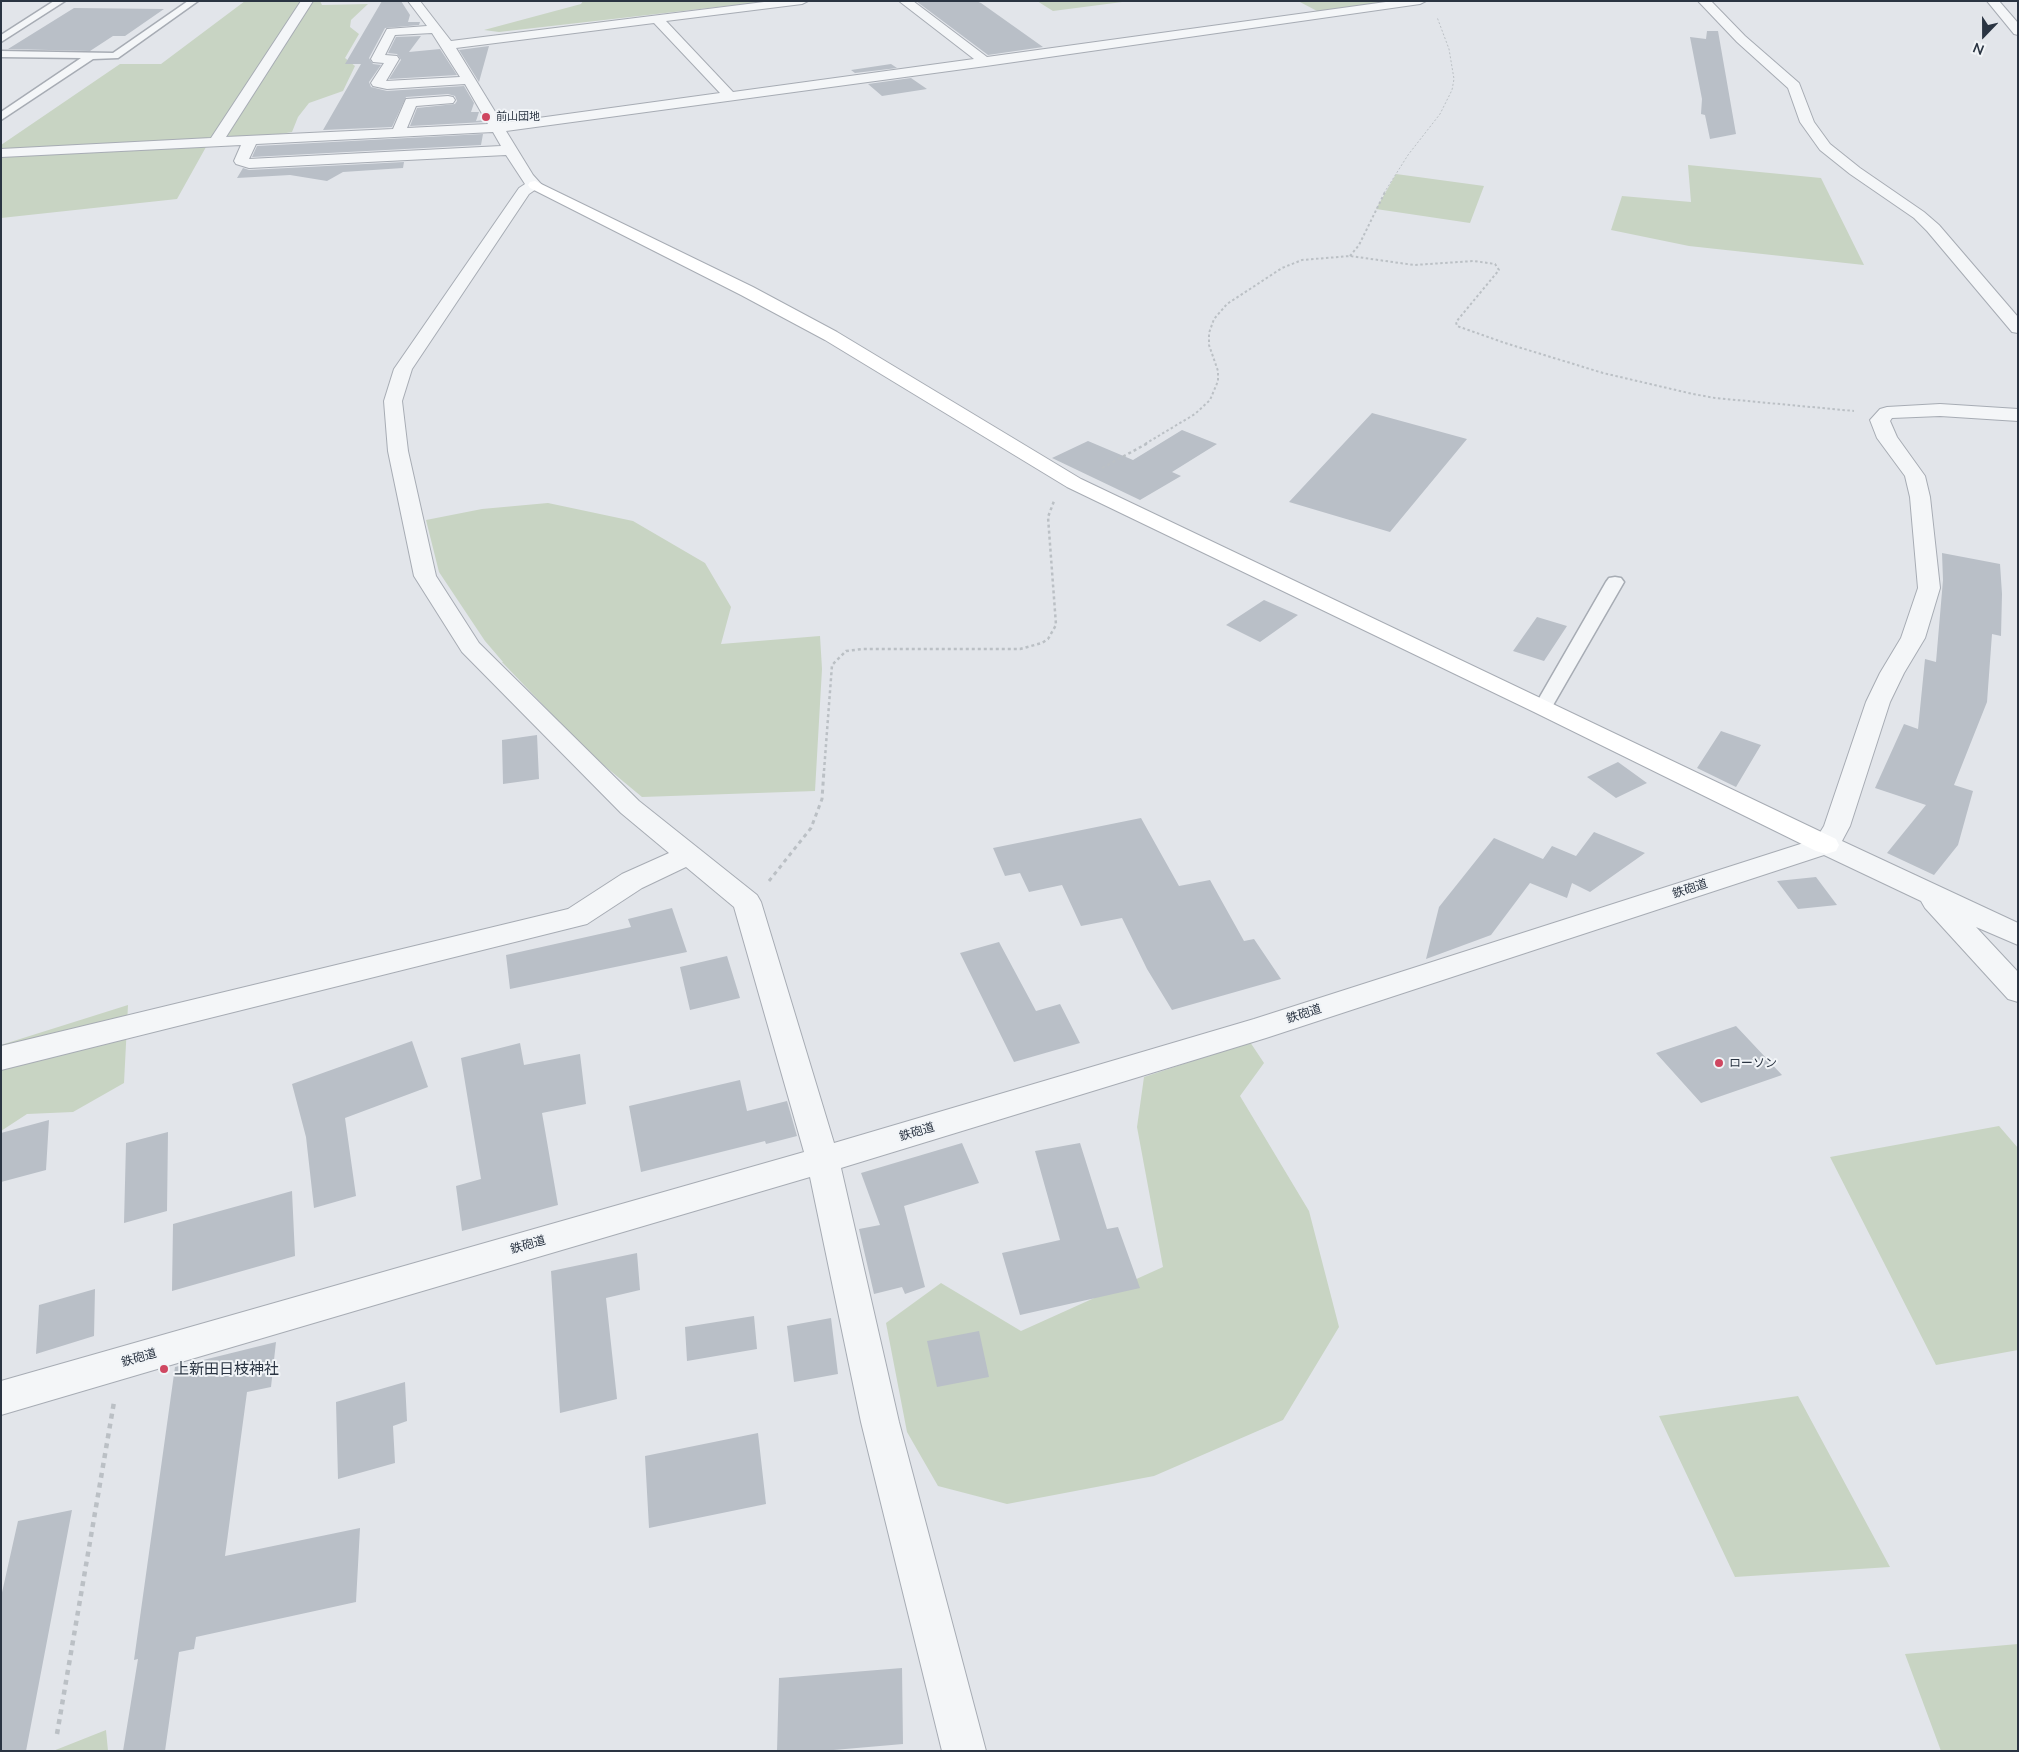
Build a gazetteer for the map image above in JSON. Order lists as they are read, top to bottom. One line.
{"streets":{"street":["鉄砲道"]},"places":["前山団地","ローソン","上新田日枝神社"],"north":"bottom"}
